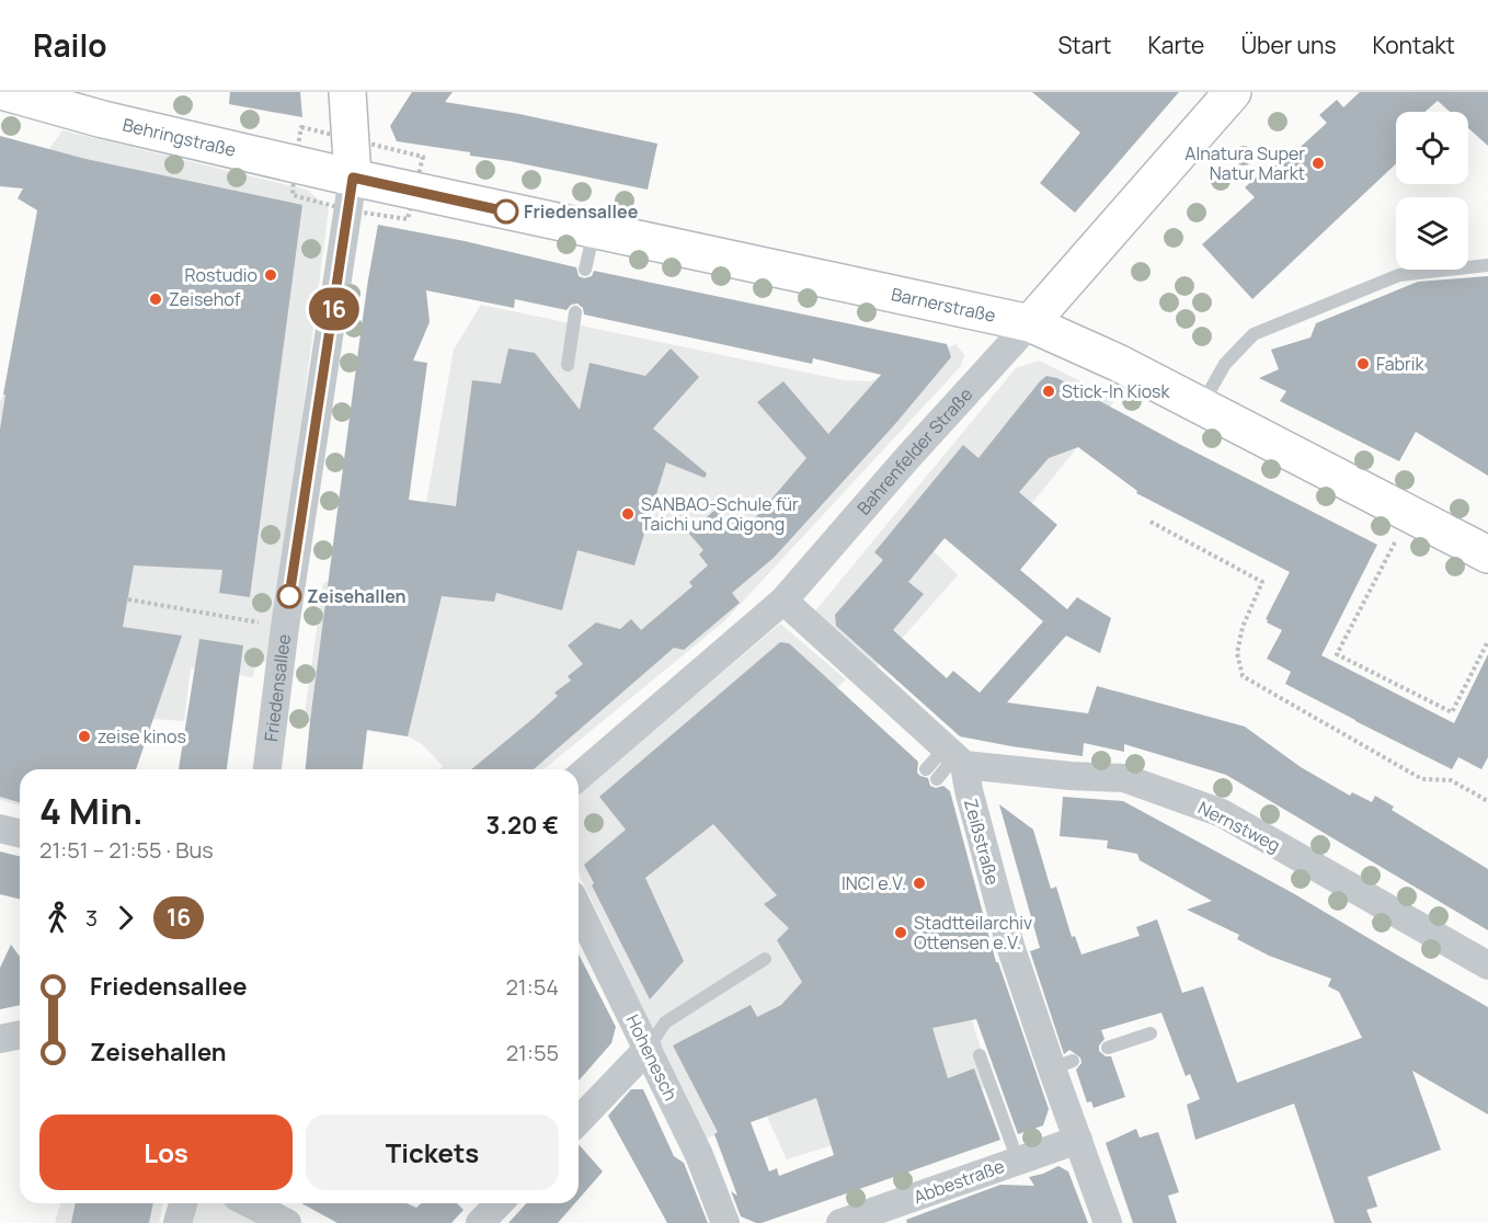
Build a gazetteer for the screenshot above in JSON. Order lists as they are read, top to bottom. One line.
{"streets":{"main road":["Behringstraße","Barnerstraße","Bahrenfelder Straße","Friedensallee"],"street":["Nernstweg","Zeißstraße","Hohenesch","Abbestraße"]},"crossings":[["Behringstraße","Barnerstraße"],["Behringstraße","Friedensallee"],["Barnerstraße","Bahrenfelder Straße"],["Barnerstraße","Friedensallee"],["Nernstweg","Zeißstraße"],["Zeißstraße","Abbestraße"]],"places":["Alnatura Super Natur Markt","Friedensallee","Rostudio","Zeisehof","Fabrik","Stick-In Kiosk","SANBAO-Schule für Taichi und Qigong","Zeisehallen","zeise kinos","INCI e.V.","Stadtteilarchiv Ottensen e.V."],"lines":["bus line 16"],"page":{"header":"Railo","nav":["Start","Karte","Über uns","Kontakt"],"on_map":"16","heading":["4 Min.","21:51 – 21:55 · Bus","3.20 €"],"legs":["3","16"],"list":[{"name":"Friedensallee","value":"21:54"},{"name":"Zeisehallen","value":"21:55"}],"buttons":["Los","Tickets"]}}
